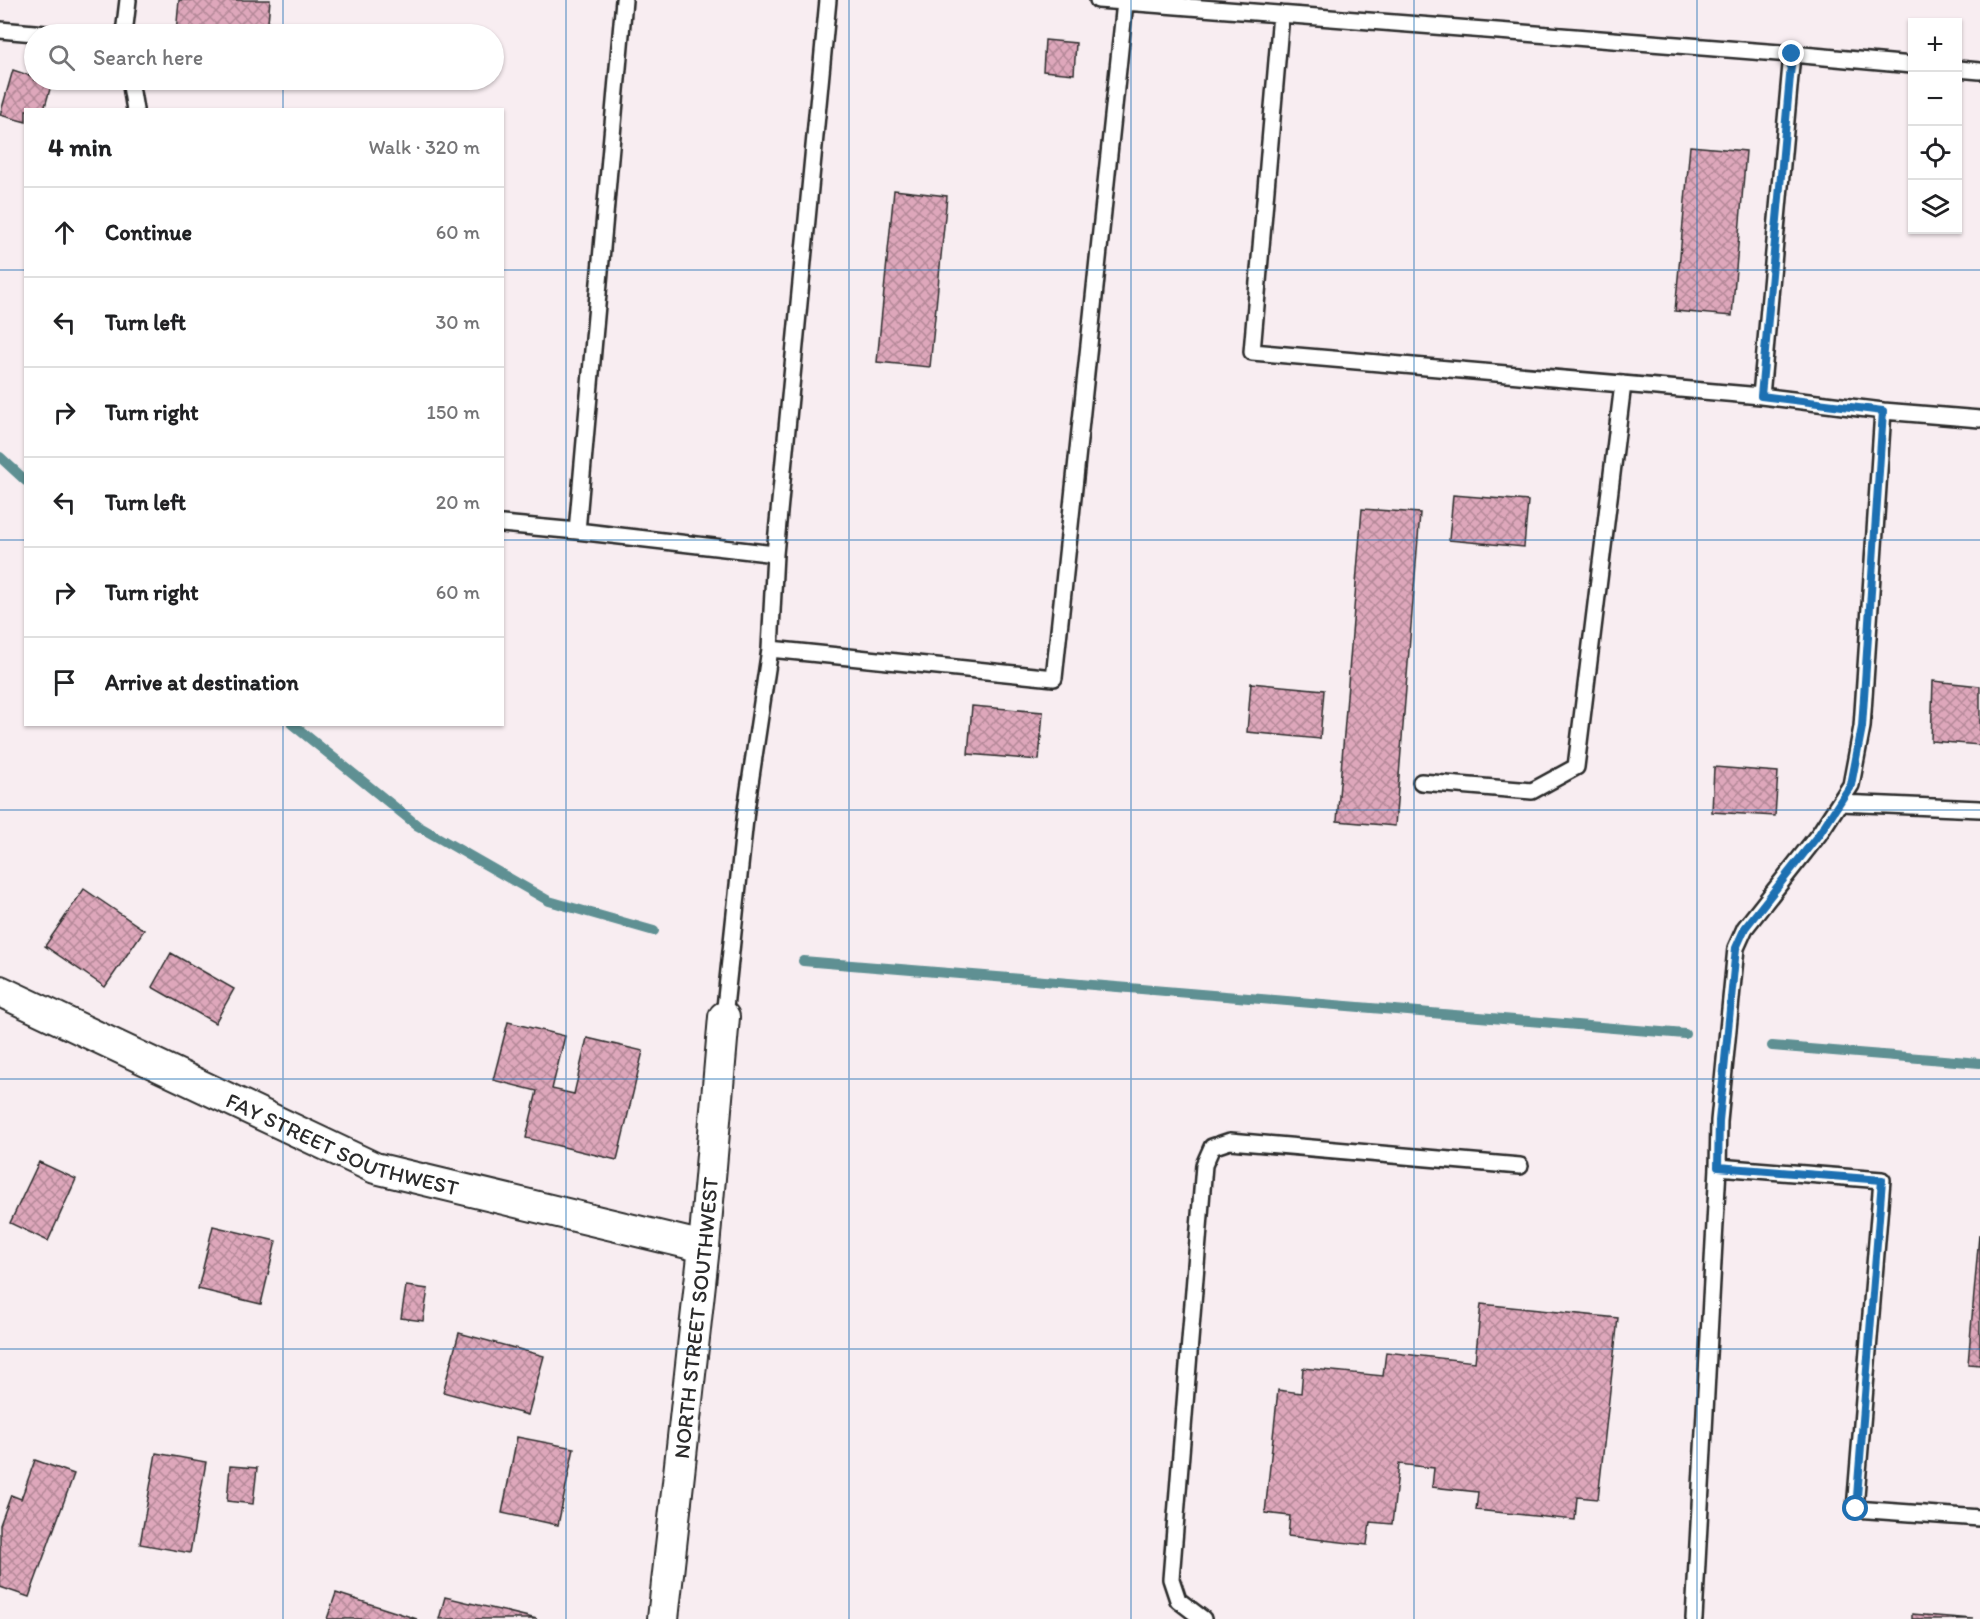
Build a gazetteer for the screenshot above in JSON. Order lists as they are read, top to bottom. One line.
{"streets":{"street":["FAY STREET SOUTHWEST","NORTH STREET SOUTHWEST"]},"crossings":[["FAY STREET SOUTHWEST","NORTH STREET SOUTHWEST"]],"page":{"map_buttons":["+","−"],"search":"Search here","heading":["4 min","Walk · 320 m"],"list":[["Continue","60 m"],["Turn left","30 m"],["Turn right","150 m"],["Turn left","20 m"],["Turn right","60 m"],"Arrive at destination"]}}
